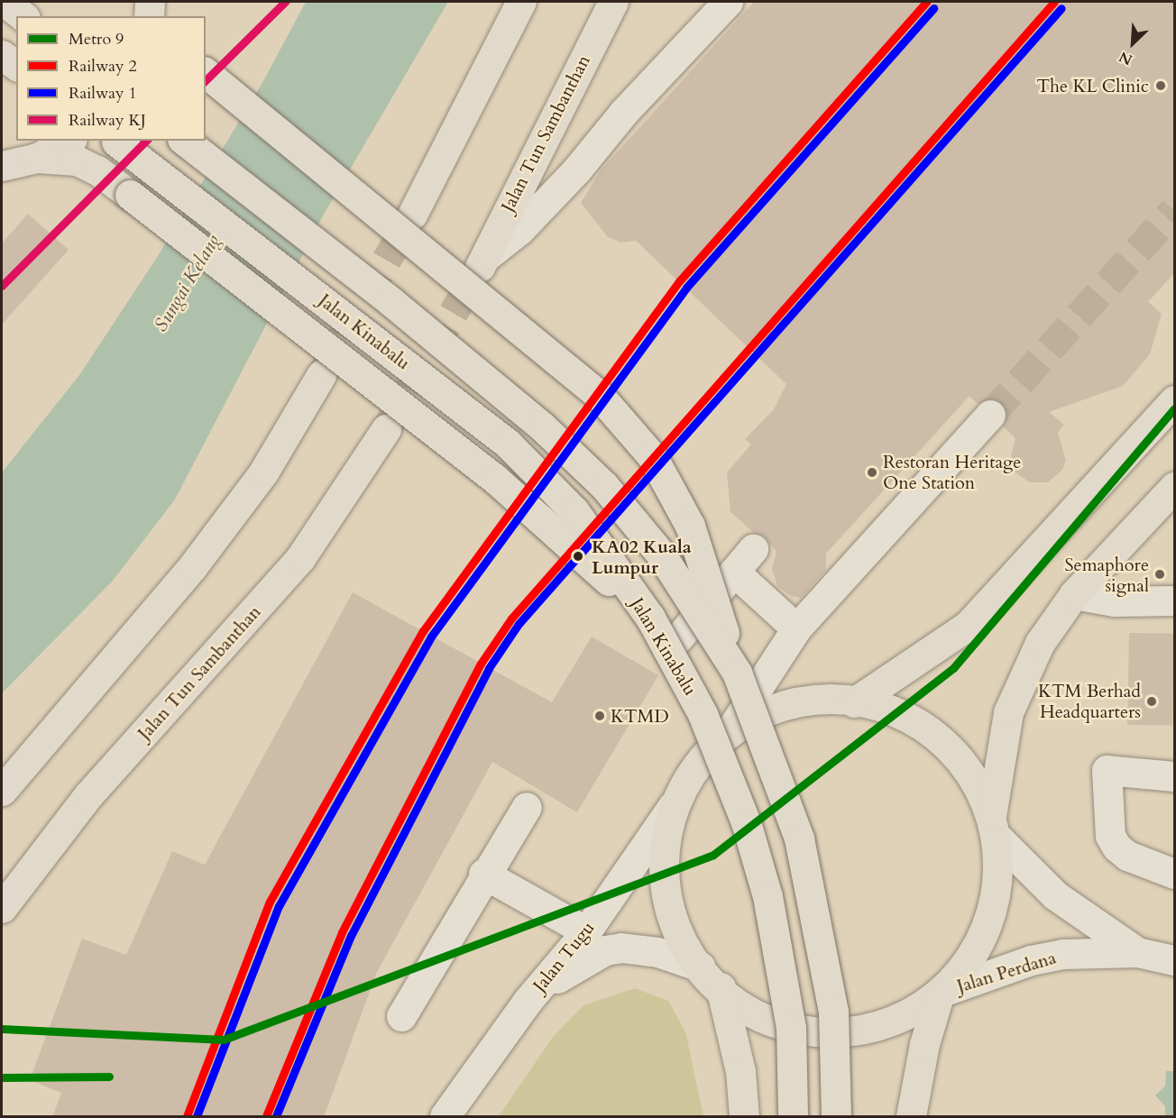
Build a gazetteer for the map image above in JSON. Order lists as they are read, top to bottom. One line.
{"streets":{"main road":["Jalan Tun Sambanthan","Jalan Kinabalu"],"street":["Jalan Tugu","Jalan Perdana"]},"water":["Sungai Kelang"],"places":["The KL Clinic","Restoran Heritage One Station","KA02 Kuala Lumpur","Semaphore signal","KTM Berhad Headquarters","KTMD"],"lines":["rail line 2","rail line KJ","rail line 1","metro line 9"],"legend":["Metro 9","Railway 2","Railway 1","Railway KJ"],"north":"bottom left"}
